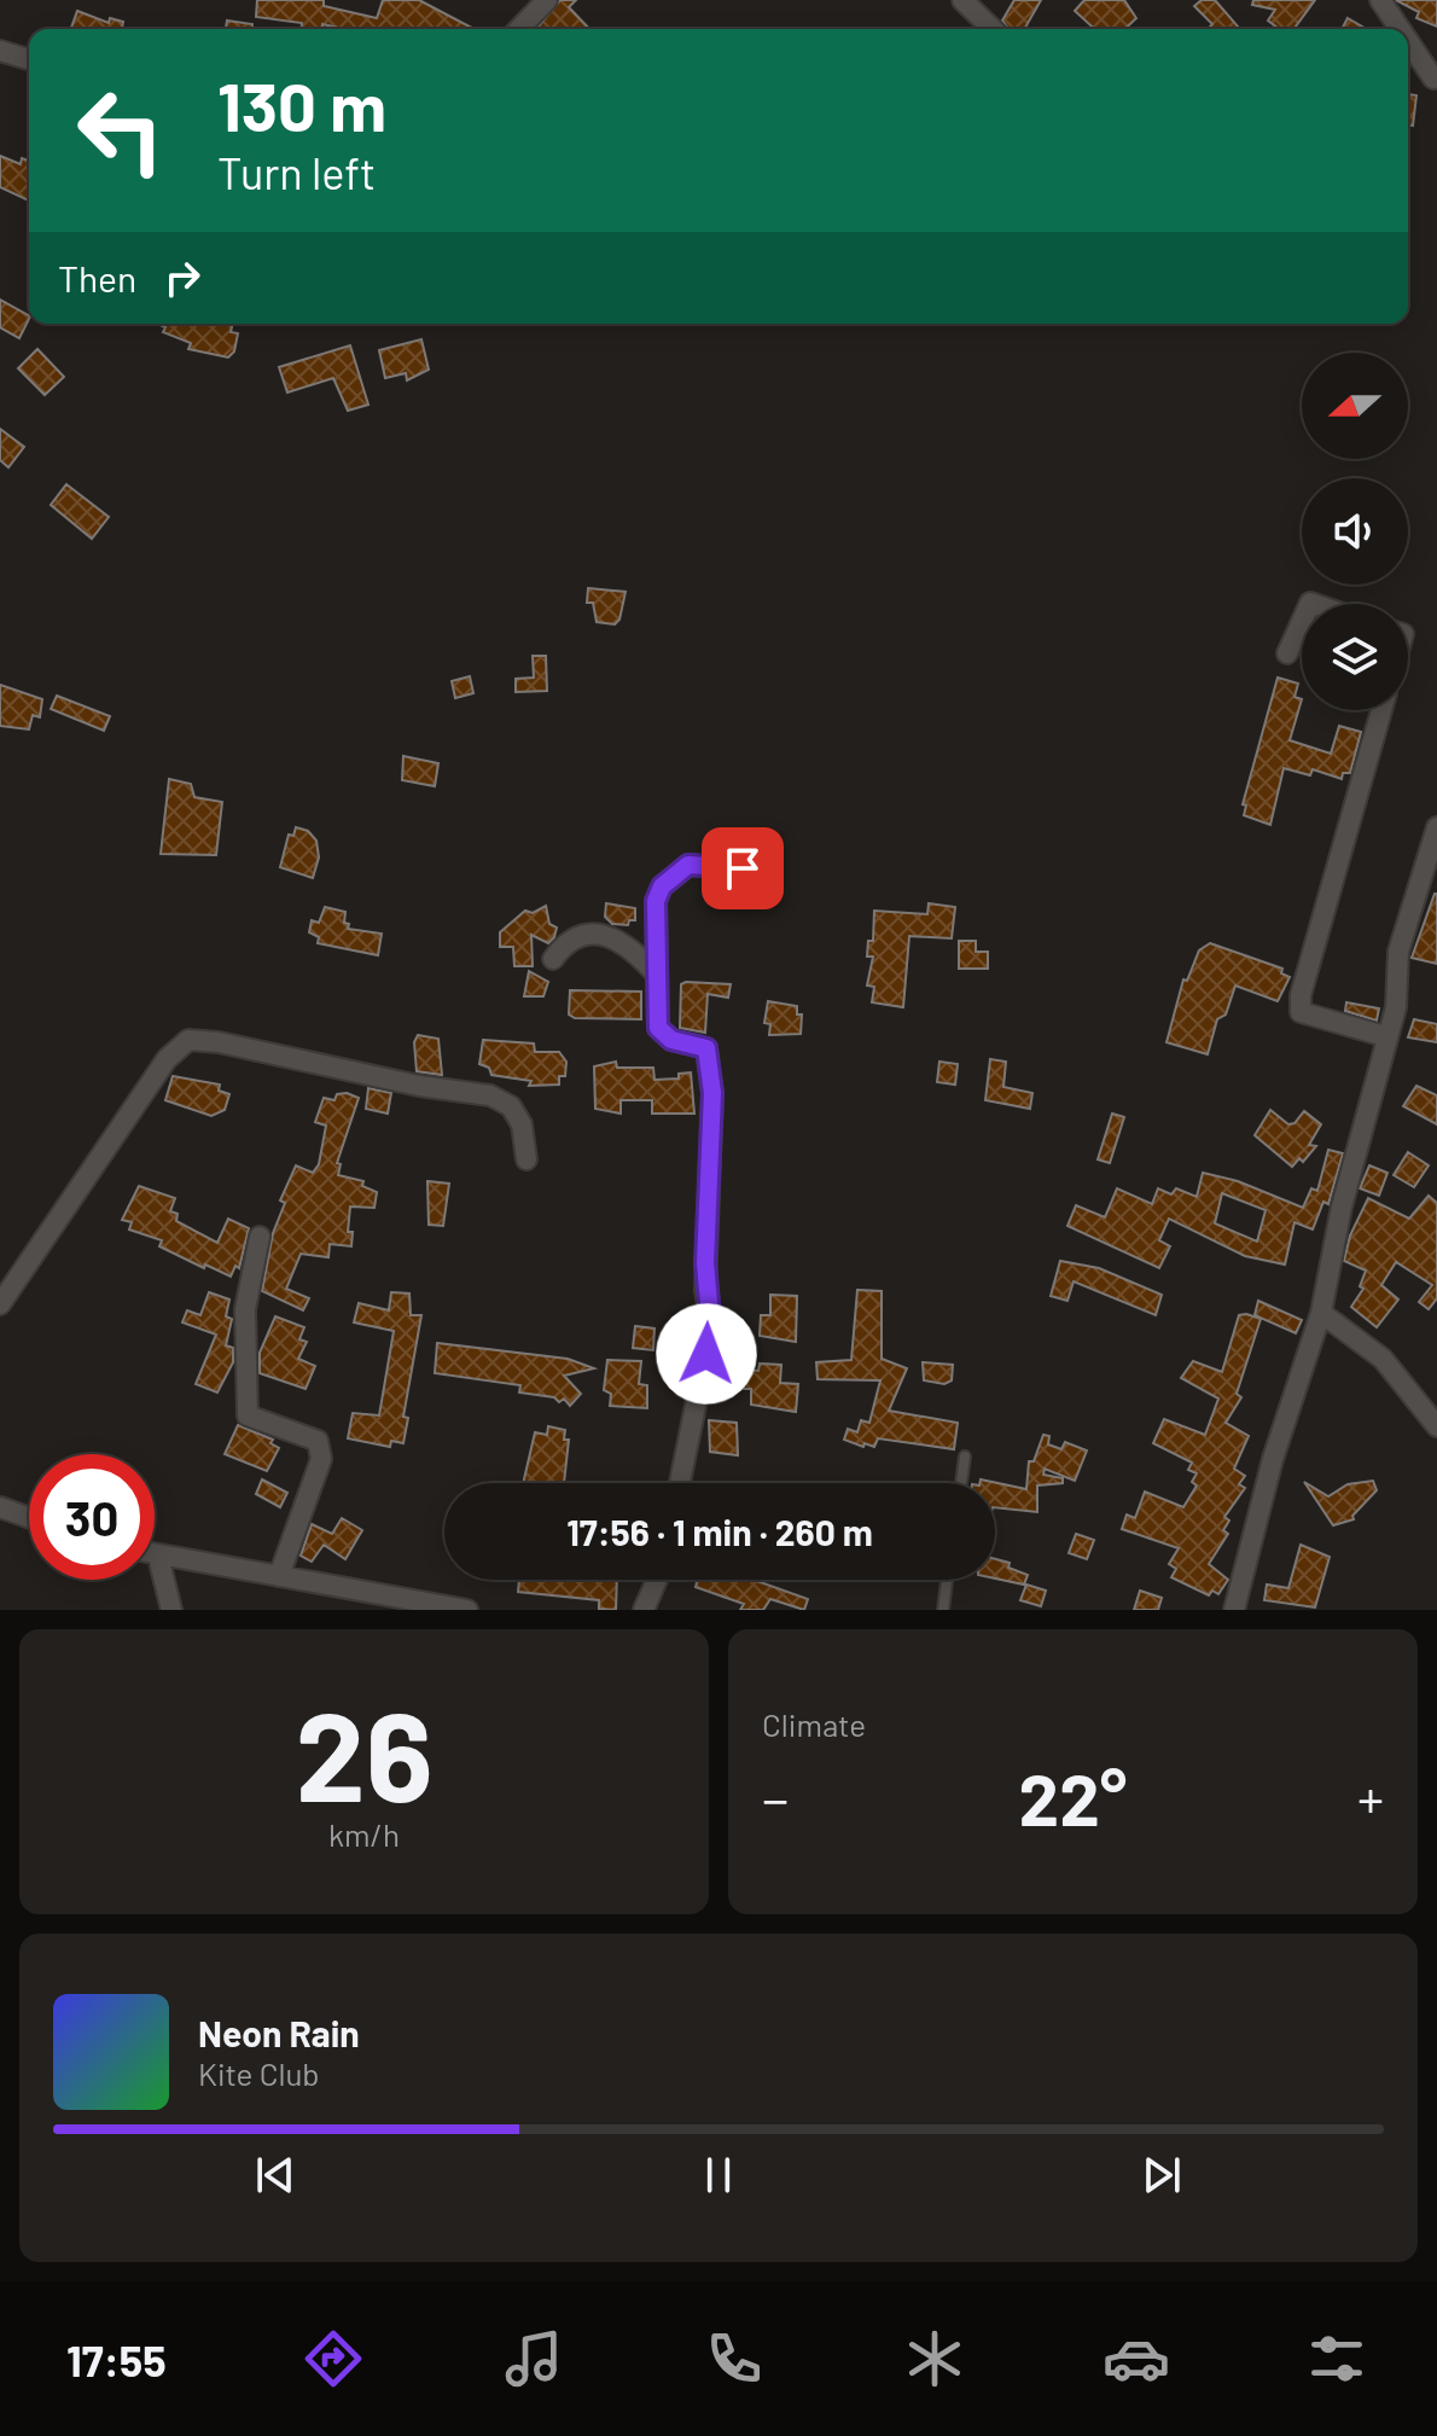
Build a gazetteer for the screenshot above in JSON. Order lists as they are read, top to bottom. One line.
{"north":"left","page":{"turn":["130 m","Turn left"],"then":"Then","limit":"30","trip":"17:56 · 1 min · 260 m","tile":[["26","km/h"],"Climate"],"heat":["−","22°","+"],"song":["Neon Rain","Kite Club"],"tabs":"17:55"}}
